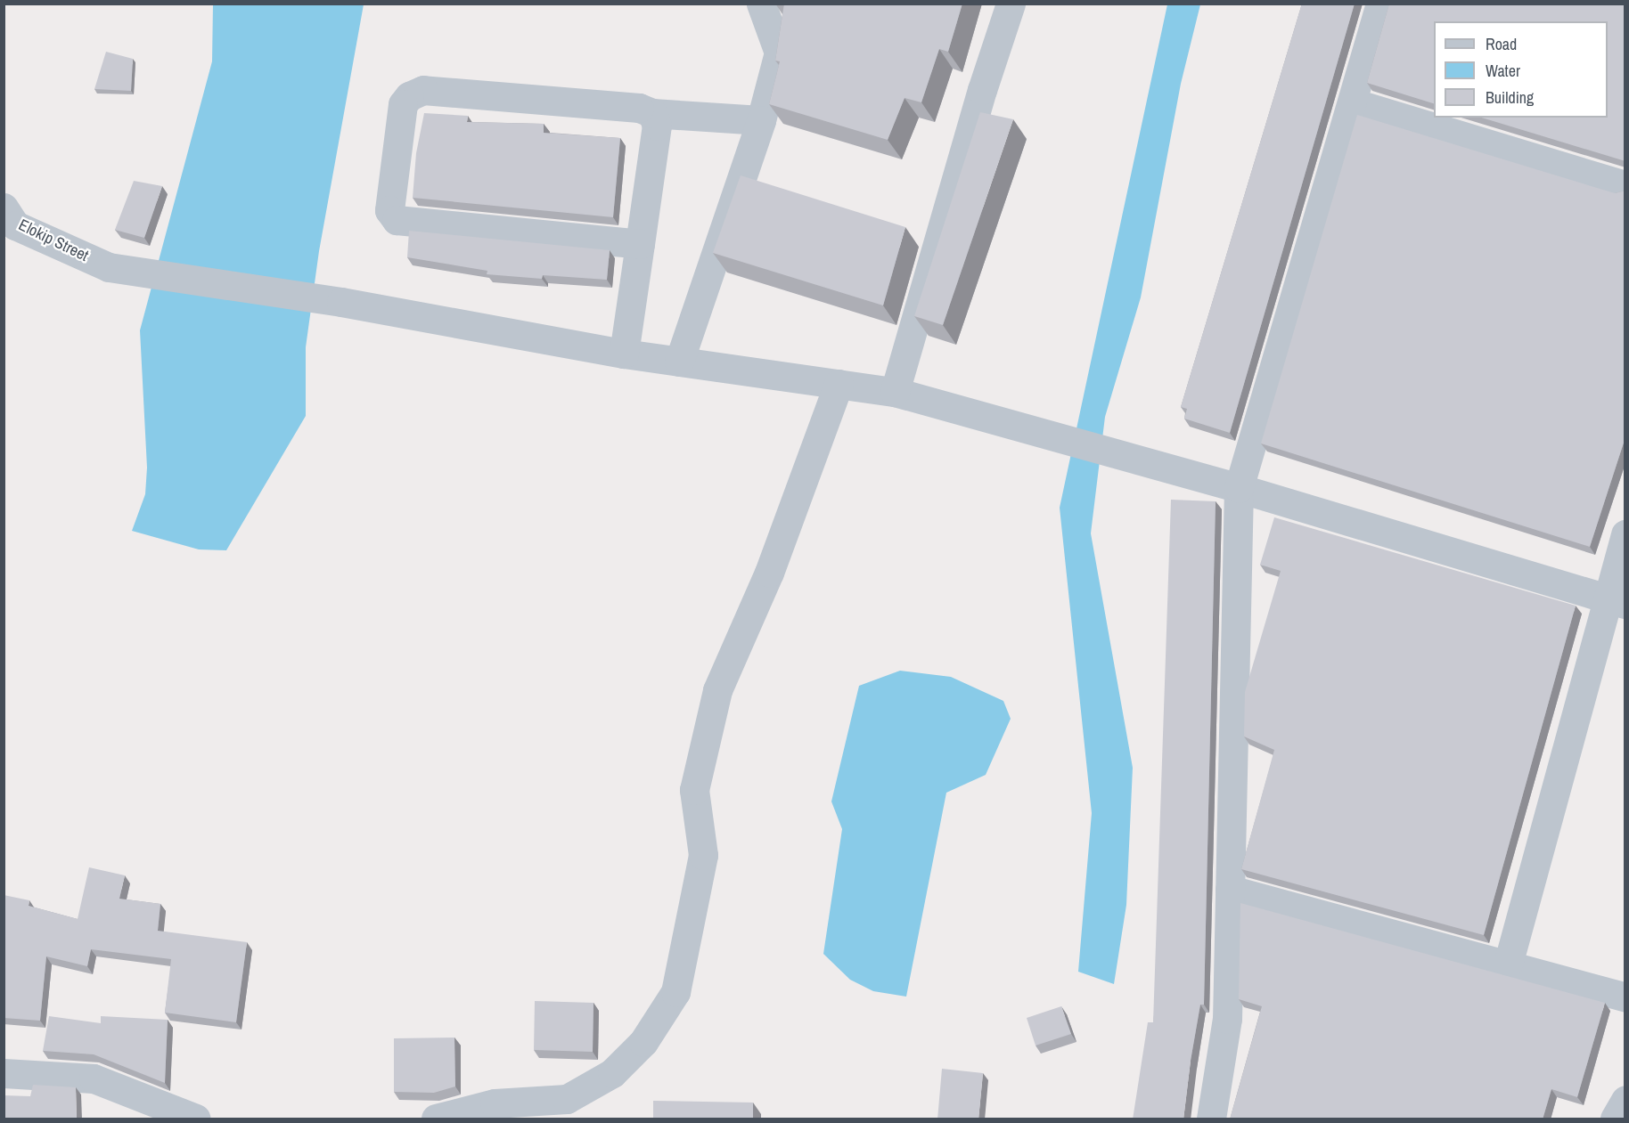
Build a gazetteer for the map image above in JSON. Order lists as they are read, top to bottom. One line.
{"streets":{"street":["Elokip Street"]},"legend":["Road","Water","Building"]}
